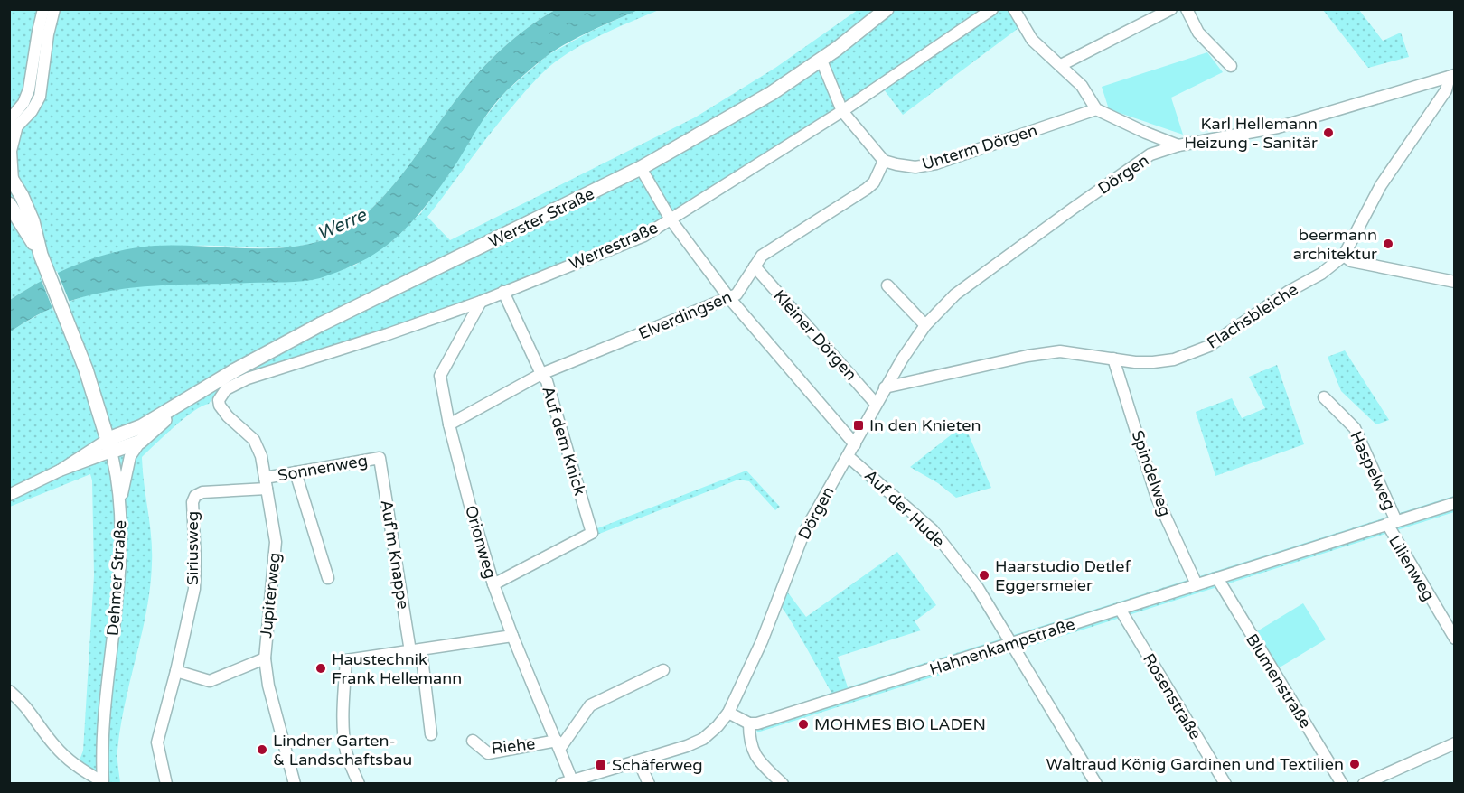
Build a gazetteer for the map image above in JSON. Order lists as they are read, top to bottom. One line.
{"streets":{"main road":["Werster Straße","Dehmer Straße"],"street":["Unterm Dörgen","Dörgen","Werrestraße","Elverdingsen","Flachsbleiche","Kleiner Dörgen","Auf dem Knick","Sonnenweg","Haspelweg","Spindelweg","Auf der Hude","Orionweg","Siriusweg","Auf'm Knappe","Lilienweg","Jupiterweg","Hahnenkampstraße","Blumenstraße","Rosenstraße","Riehe"]},"crossings":[["Unterm Dörgen","Elverdingsen"],["Dörgen","Flachsbleiche"],["Dörgen","Kleiner Dörgen"],["Dörgen","Auf der Hude"],["Werster Straße","Dehmer Straße"],["Werrestraße","Auf dem Knick"],["Werrestraße","Orionweg"],["Werrestraße","Jupiterweg"],["Elverdingsen","Kleiner Dörgen"],["Elverdingsen","Auf dem Knick"],["Elverdingsen","Orionweg"],["Flachsbleiche","Spindelweg"],["Auf dem Knick","Orionweg"],["Sonnenweg","Siriusweg"],["Sonnenweg","Auf'm Knappe"],["Sonnenweg","Jupiterweg"],["Haspelweg","Lilienweg"],["Haspelweg","Hahnenkampstraße"],["Spindelweg","Hahnenkampstraße"],["Auf der Hude","Hahnenkampstraße"],["Orionweg","Riehe"],["Siriusweg","Jupiterweg"],["Lilienweg","Hahnenkampstraße"],["Hahnenkampstraße","Blumenstraße"],["Hahnenkampstraße","Rosenstraße"]],"water":["Werre"],"places":{"other":["Karl Hellemann Heizung - Sanitär","beermann architektur","Haarstudio Detlef Eggersmeier","Haustechnik Frank Hellemann","MOHMES BIO LADEN","Lindner Garten- & Landschaftsbau","Waltraud König Gardinen und Textilien"],"transit":["In den Knieten","Schäferweg"]}}
